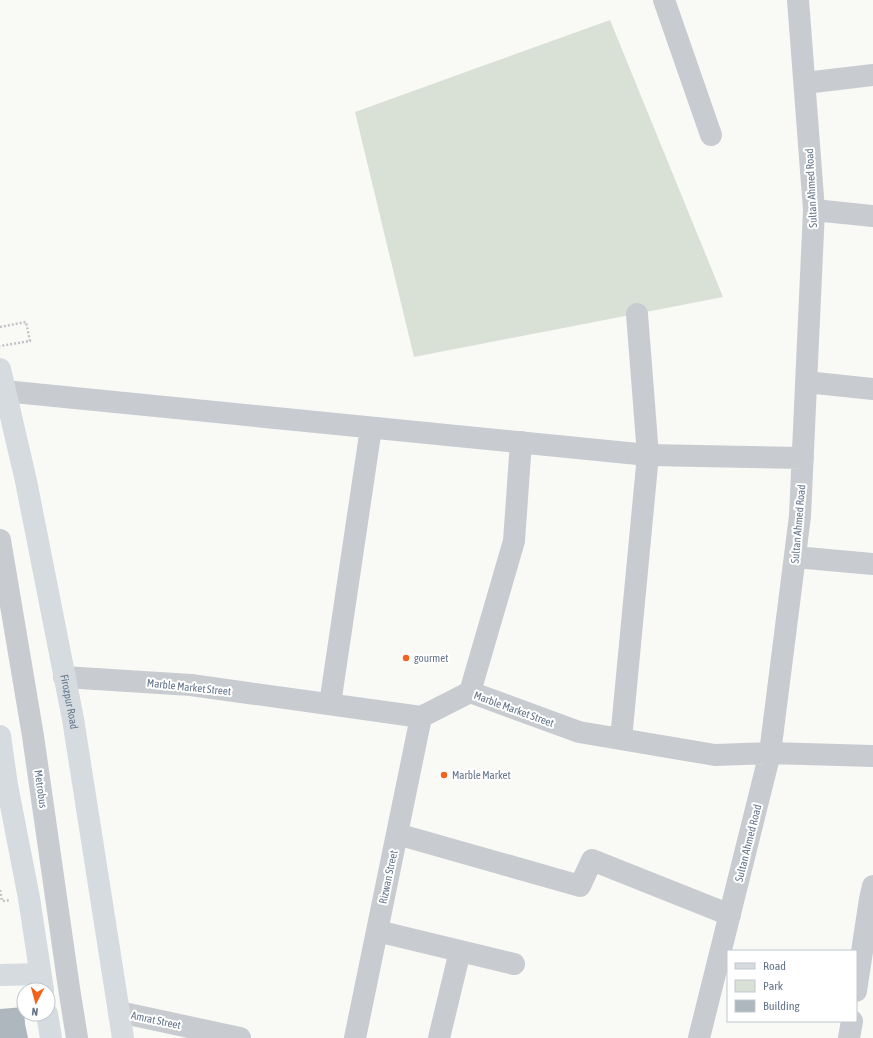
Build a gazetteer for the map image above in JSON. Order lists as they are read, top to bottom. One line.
{"streets":{"main road":["Firozpur Road"],"street":["Sultan Ahmed Road","Marble Market Street","Metrobus","Rizwan Street","Amrat Street"]},"crossings":[["Sultan Ahmed Road","Marble Market Street"],["Marble Market Street","Firozpur Road"],["Marble Market Street","Rizwan Street"],["Firozpur Road","Amrat Street"]],"places":["gourmet","Marble Market"],"legend":["Road","Park","Building"],"north":"bottom"}
